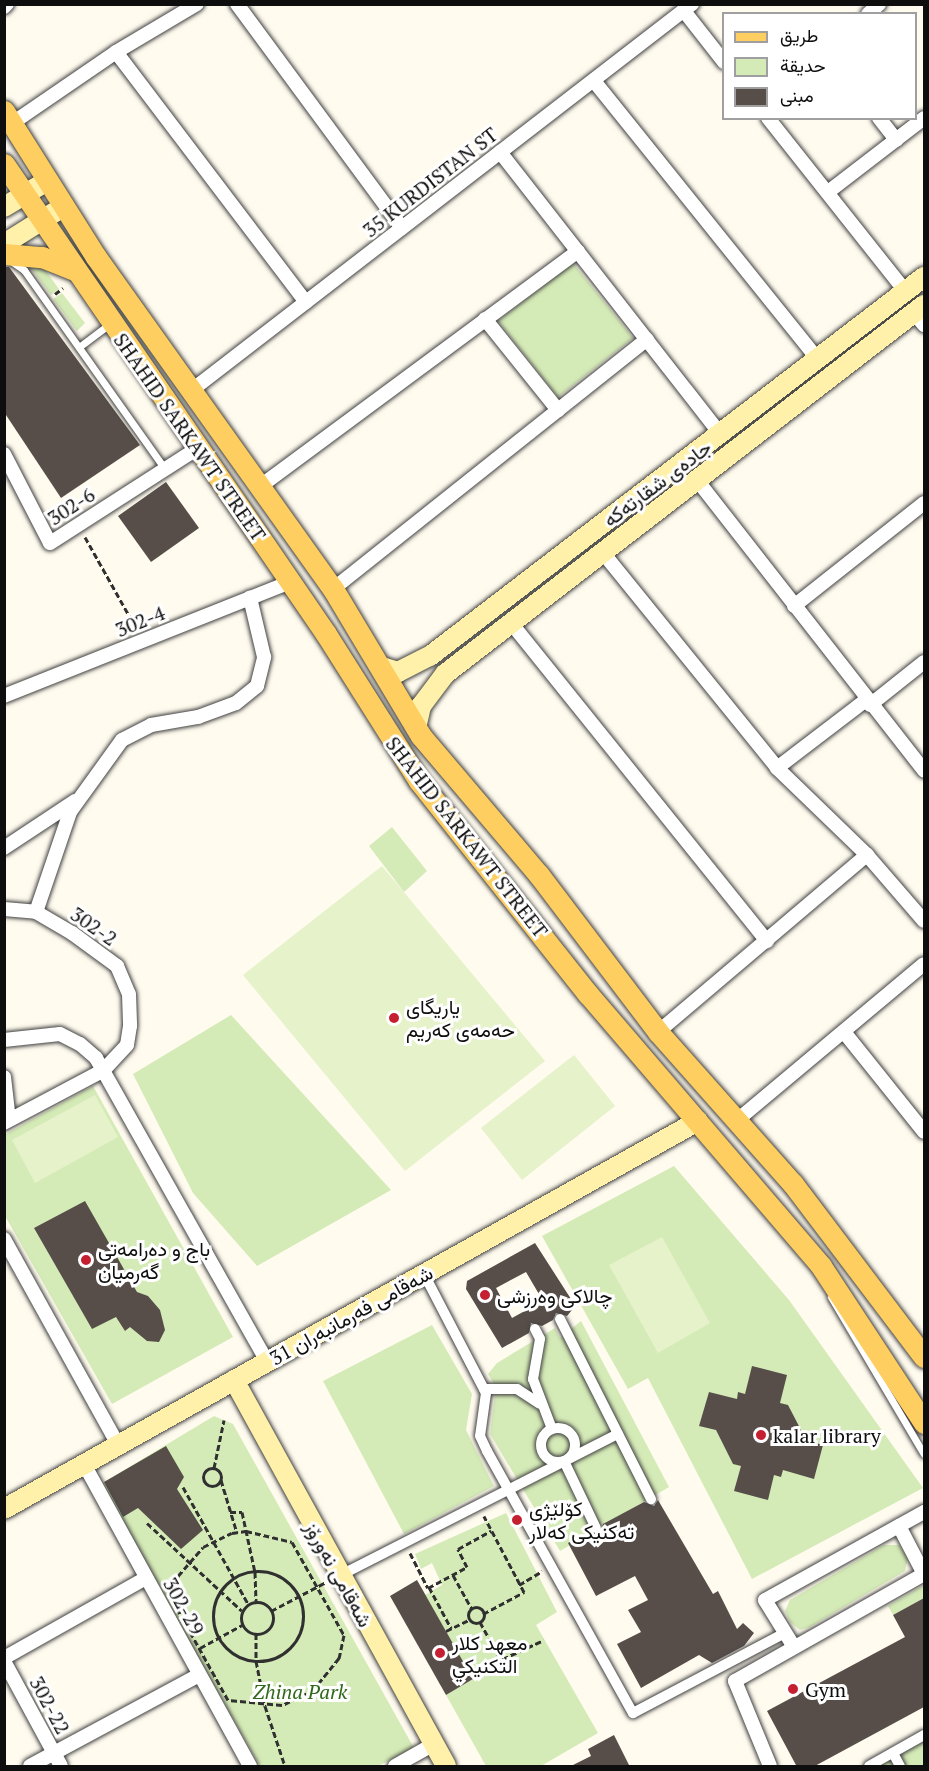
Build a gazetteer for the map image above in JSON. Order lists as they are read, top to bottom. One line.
{"streets":{"main road":["SHAHID SARKAWT STREET","جادەی شقارتەکە","شەقامی فەرمانبەران 31","شەقامی نەورۆز"],"street":["35 KURDISTAN ST","302-6","302-4","302-2","302-29","302-22"]},"crossings":[["35 KURDISTAN ST","SHAHID SARKAWT STREET"],["SHAHID SARKAWT STREET","جادەی شقارتەکە"],["SHAHID SARKAWT STREET","302-6"],["SHAHID SARKAWT STREET","302-4"],["SHAHID SARKAWT STREET","شەقامی فەرمانبەران 31"],["شەقامی فەرمانبەران 31","شەقامی نەورۆز"],["شەقامی فەرمانبەران 31","302-29"]],"parks":["Zhina Park"],"places":["یاریگای ‌حەمەی کەریم","باج و دەرامەتی گەرمیان","چالاکی وەرزشی","kalar library","کۆلێژی تەکنیکی کەلار","معهد كلار التكنيكي","Gym"],"legend":["طريق","حديقة","مبنى"]}
